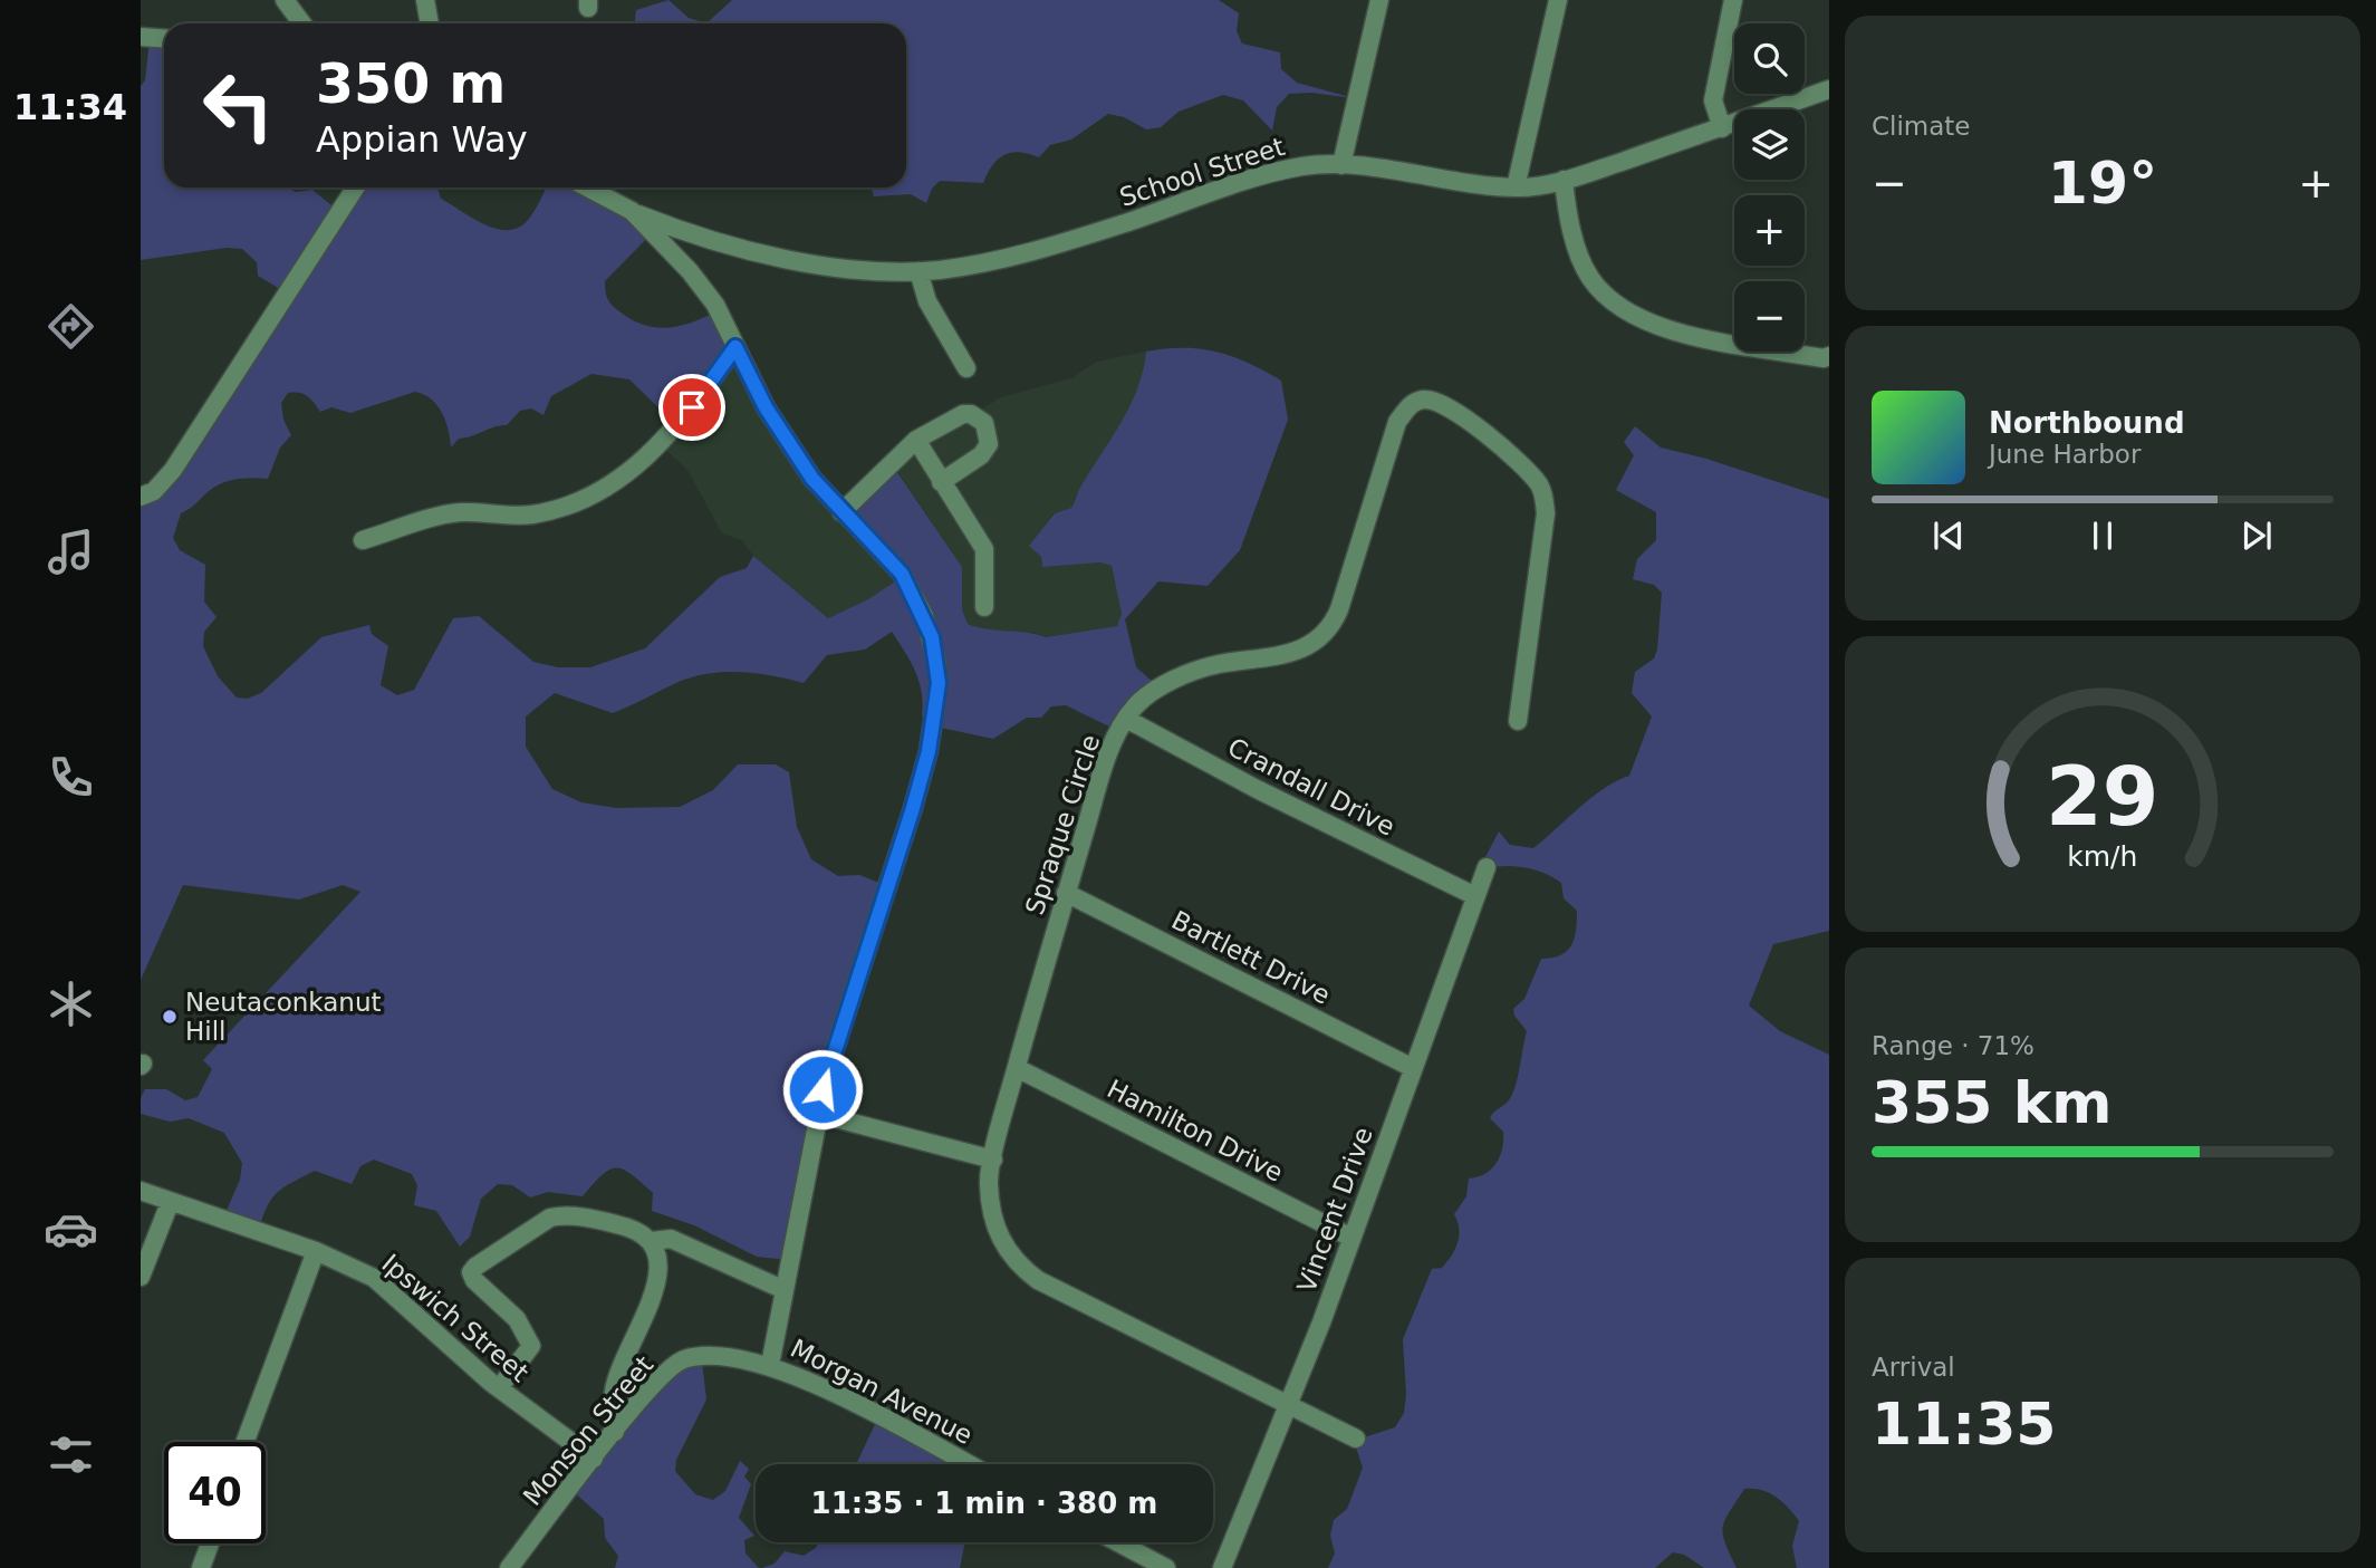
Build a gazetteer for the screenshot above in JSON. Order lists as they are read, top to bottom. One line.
{"streets":{"street":["School Street","Crandall Drive","Spraque Circle","Bartlett Drive","Hamilton Drive","Vincent Drive","Ipswich Street","Morgan Avenue","Monson Street"]},"crossings":[["School Street","Morgan Avenue"],["Crandall Drive","Spraque Circle"],["Crandall Drive","Vincent Drive"],["Spraque Circle","Bartlett Drive"],["Spraque Circle","Hamilton Drive"],["Spraque Circle","Vincent Drive"],["Bartlett Drive","Vincent Drive"],["Hamilton Drive","Vincent Drive"],["Ipswich Street","Monson Street"],["Morgan Avenue","Monson Street"]],"places":["Neutaconkanut Hill"],"page":{"tabs":"11:34","tile":["Climate",["Range · 71%","355 km"],["Arrival","11:35"]],"map_buttons":["+","−"],"turn":["350 m","Appian Way"],"heat":["−","19°","+"],"song":["Northbound","June Harbor"],"limit":"40","trip":"11:35 · 1 min · 380 m","gauge":["29","km/h"]}}
